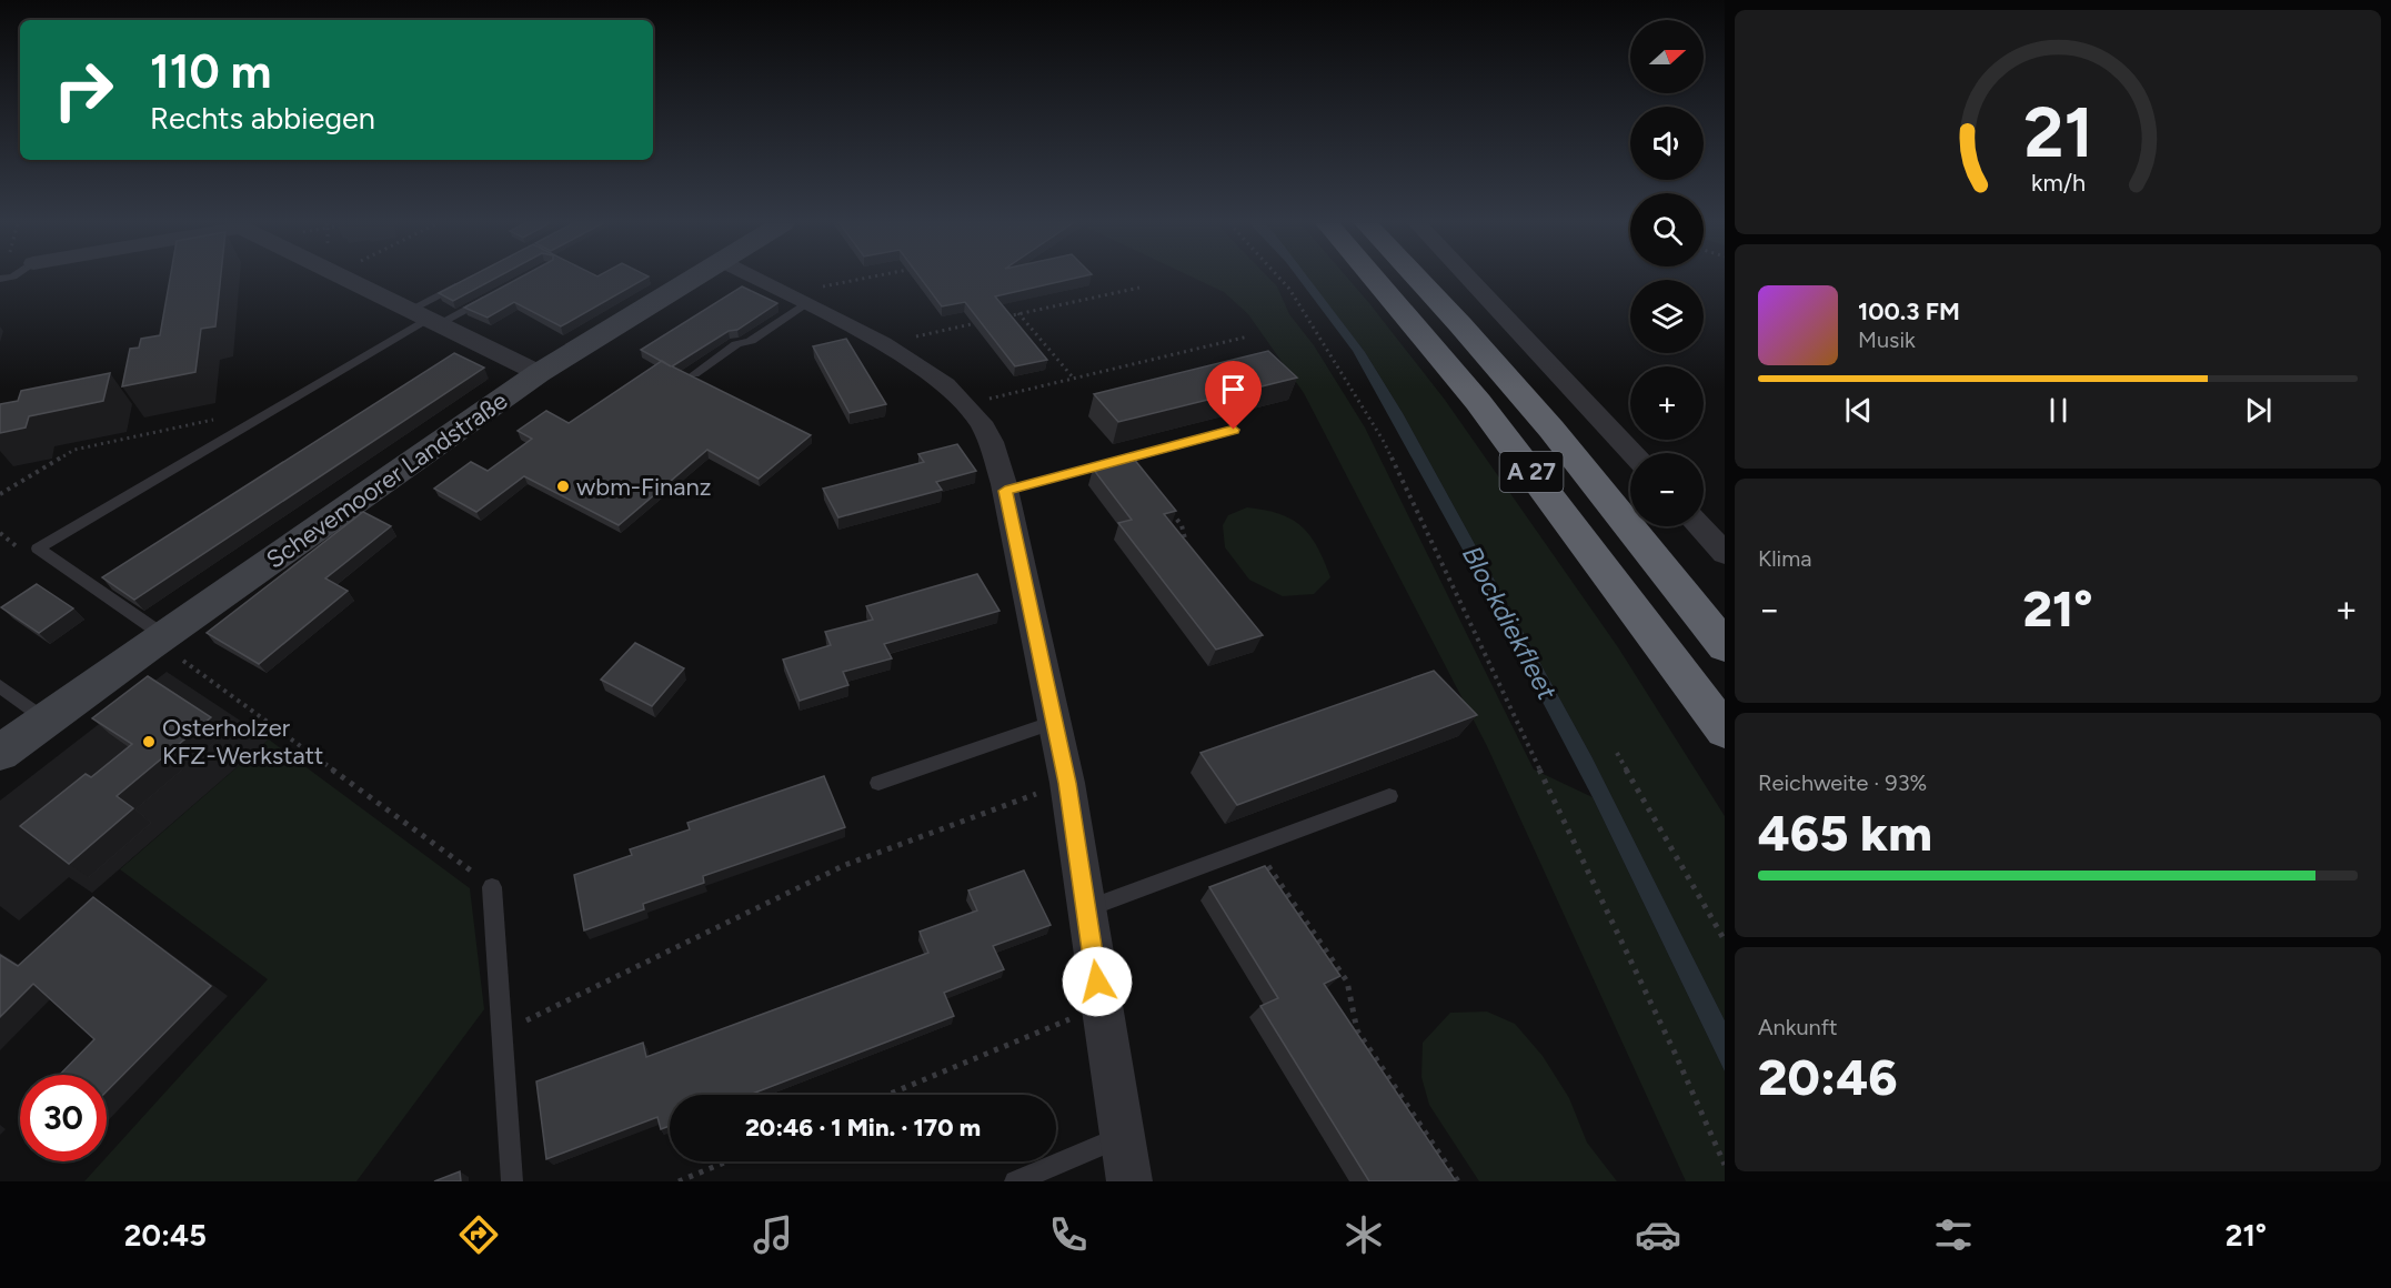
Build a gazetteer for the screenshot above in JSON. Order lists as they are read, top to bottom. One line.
{"streets":{"highway":["A 27"],"street":["Schevemoorer Landstraße"]},"water":["Blockdiekfleet"],"places":["wbm-Finanz","Osterholzer KFZ-Werkstatt"],"north":"right","page":{"map_buttons":["+","−"],"turn":["110 m","Rechts abbiegen"],"song":["100.3 FM","Musik"],"tile":["Klima",["Reichweite · 93%","465 km"],["Ankunft","20:46"]],"heat":["−","21°","+"],"limit":"30","trip":"20:46 · 1 Min. · 170 m","tabs":["20:45","21°"],"gauge":["21","km/h"]}}
